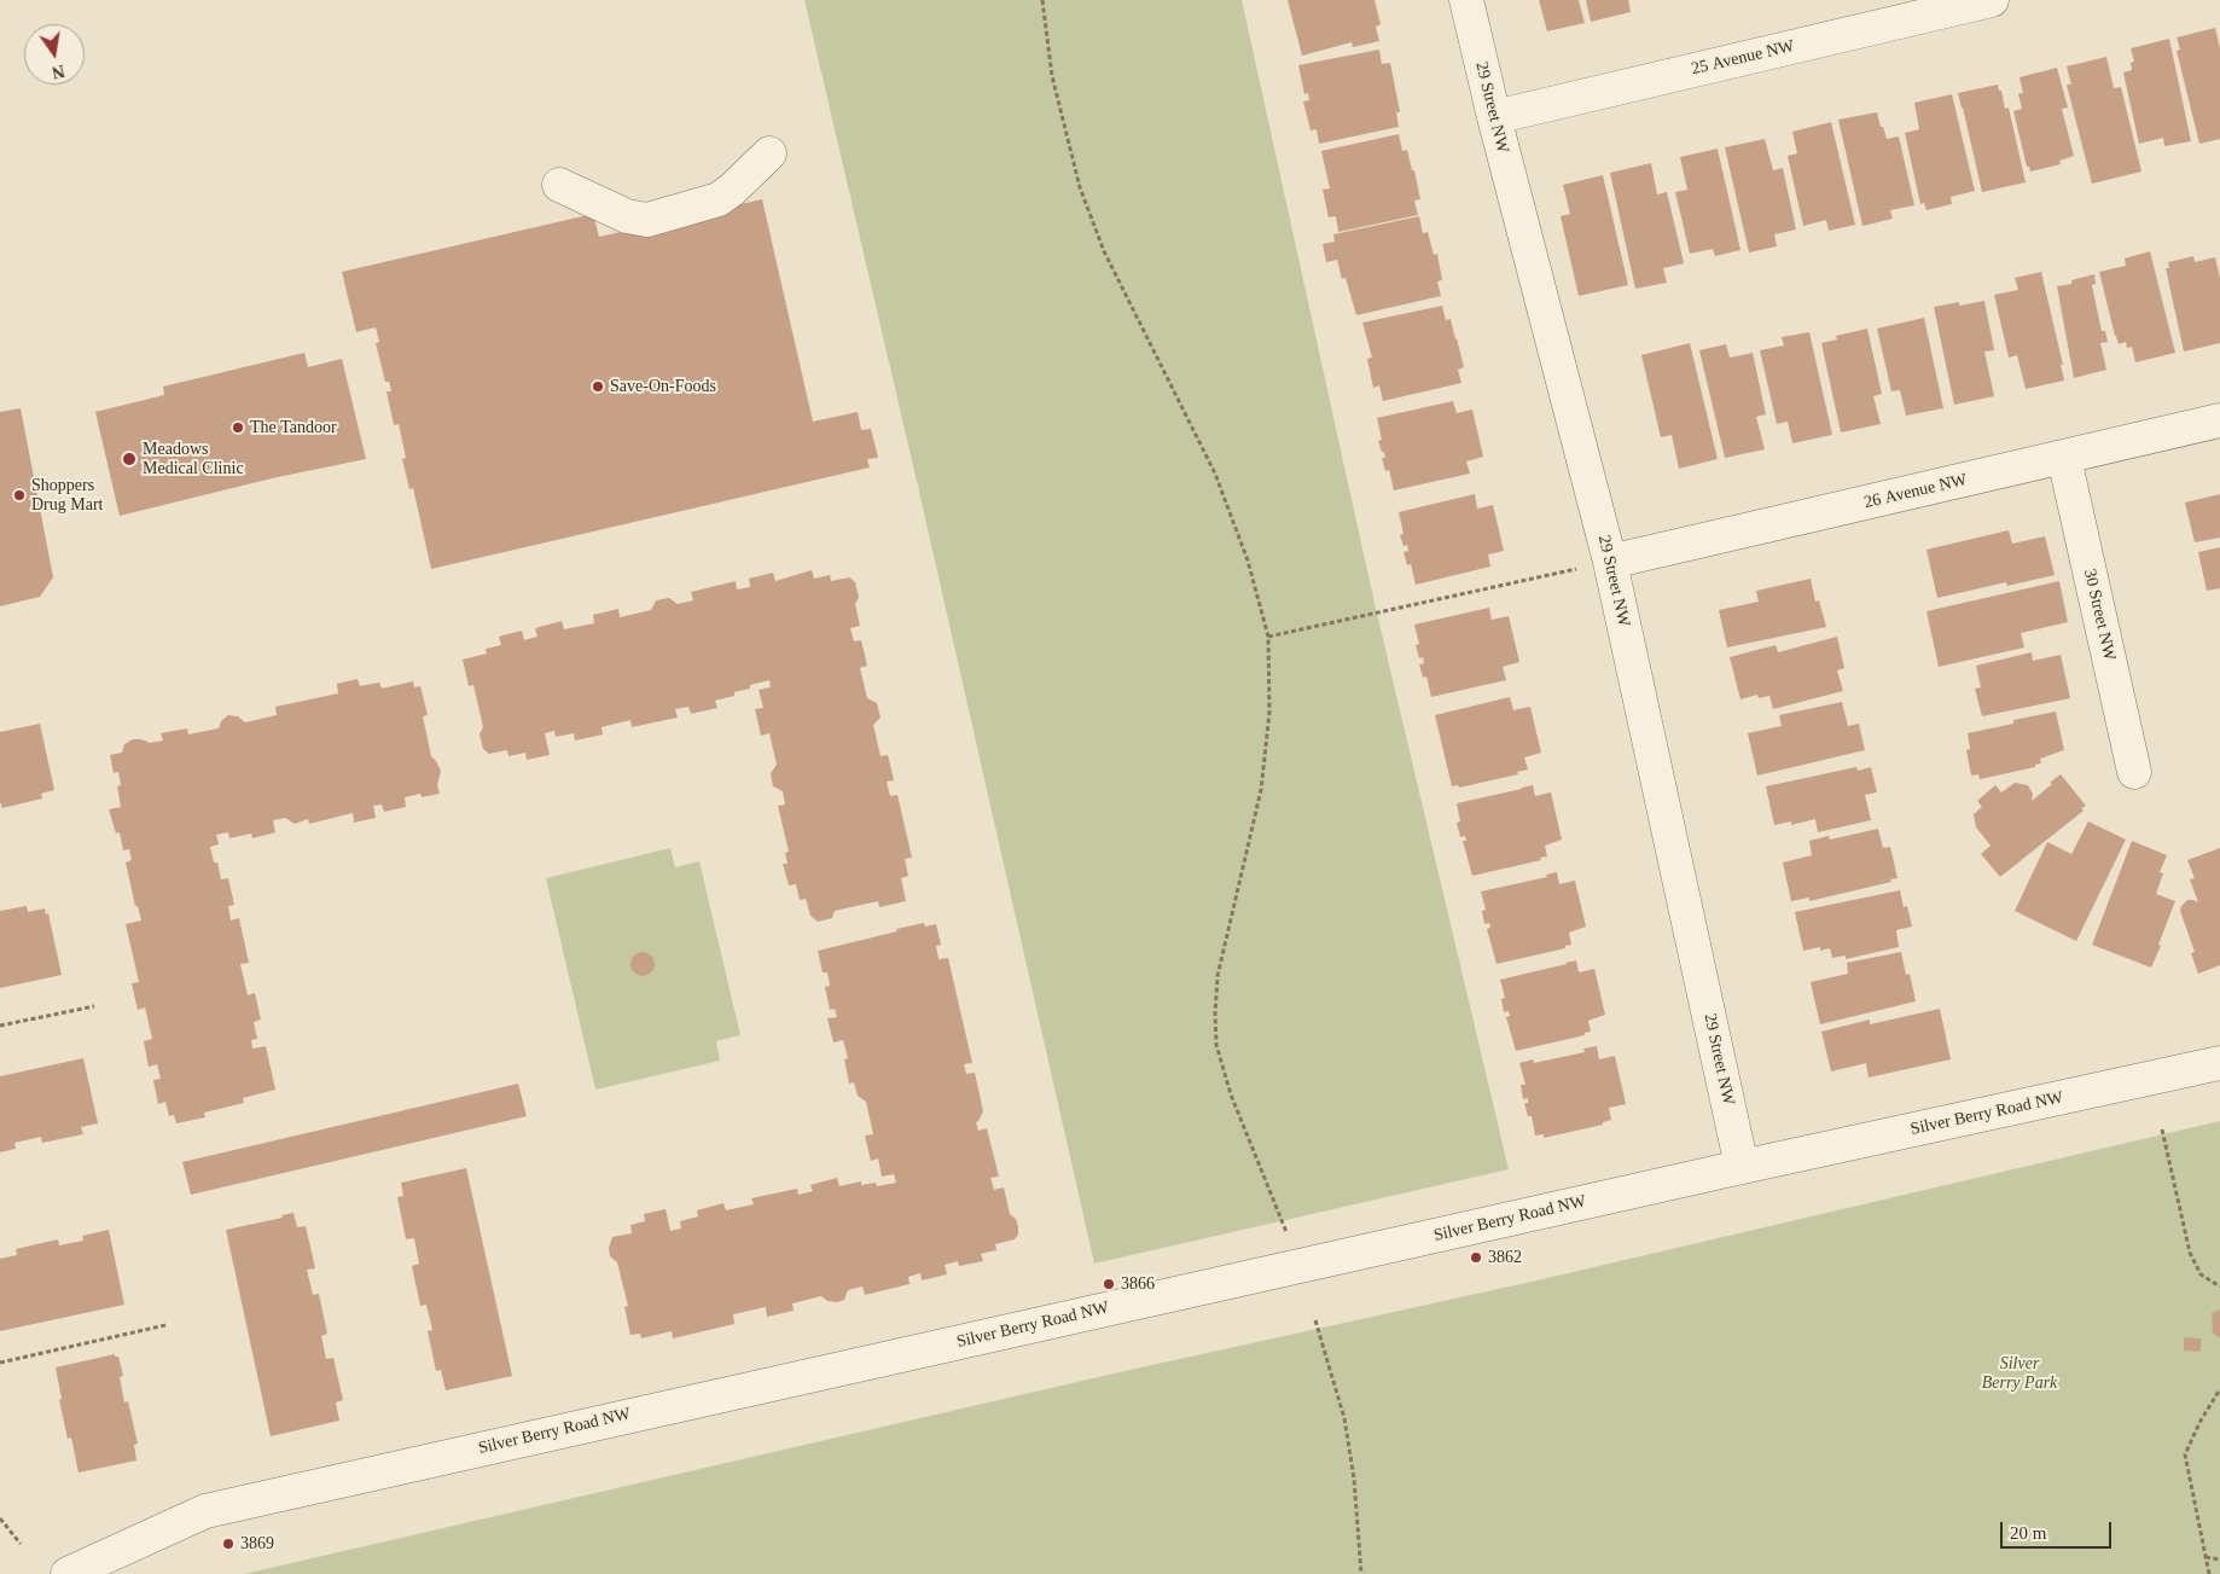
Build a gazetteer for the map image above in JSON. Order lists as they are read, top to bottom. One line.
{"streets":{"street":["25 Avenue NW","29 Street NW","26 Avenue NW","30 Street NW","Silver Berry Road NW"]},"crossings":[["25 Avenue NW","29 Street NW"],["29 Street NW","26 Avenue NW"],["29 Street NW","Silver Berry Road NW"],["26 Avenue NW","30 Street NW"]],"parks":["Silver Berry Park"],"places":["Save-On-Foods","The Tandoor","Meadows Medical Clinic","Shoppers Drug Mart","3862","3866","3869"],"scale_bar":"20 m","north":"bottom"}
